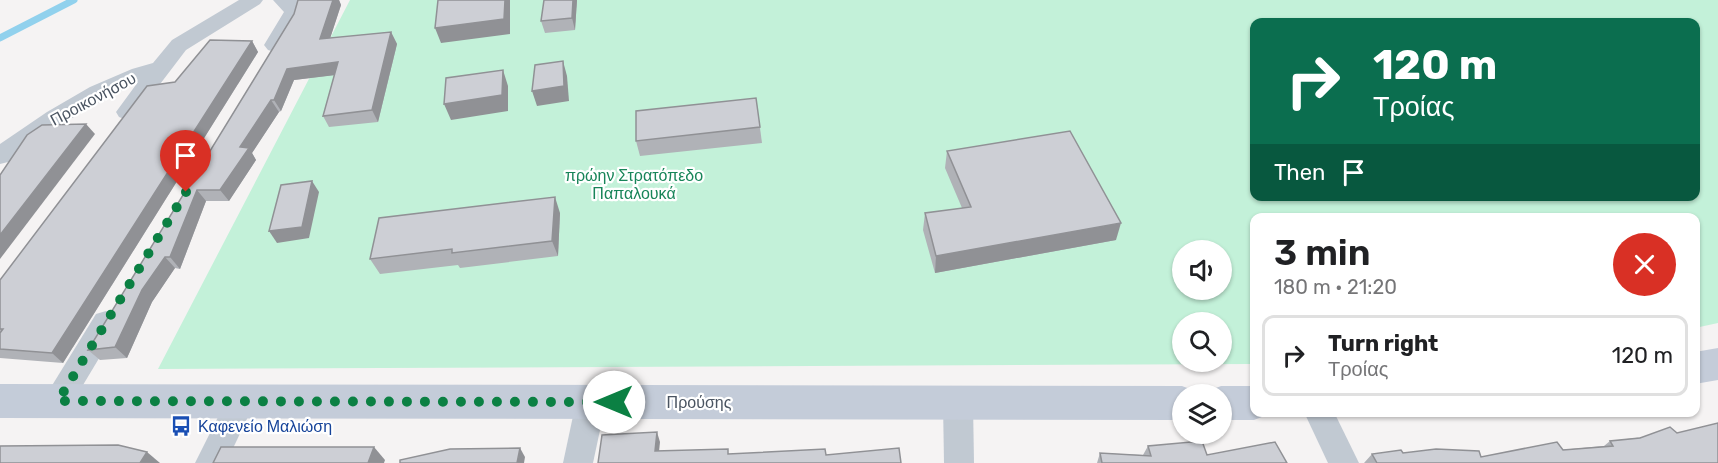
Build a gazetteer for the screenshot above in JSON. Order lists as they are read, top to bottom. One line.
{"streets":{"main road":["Προύσης"],"street":["Προικονήσου"]},"parks":["πρώην Στρατόπεδο Παπαλουκά"],"places":{"bus stop":["Καφενείο Μαλιώση"]},"page":{"turn":["120 m","Τροίας"],"then":"Then","heading":["3 min","180 m · 21:20"],"list":[{"name":"Turn right","note":"Τροίας","value":"120 m"}]}}
